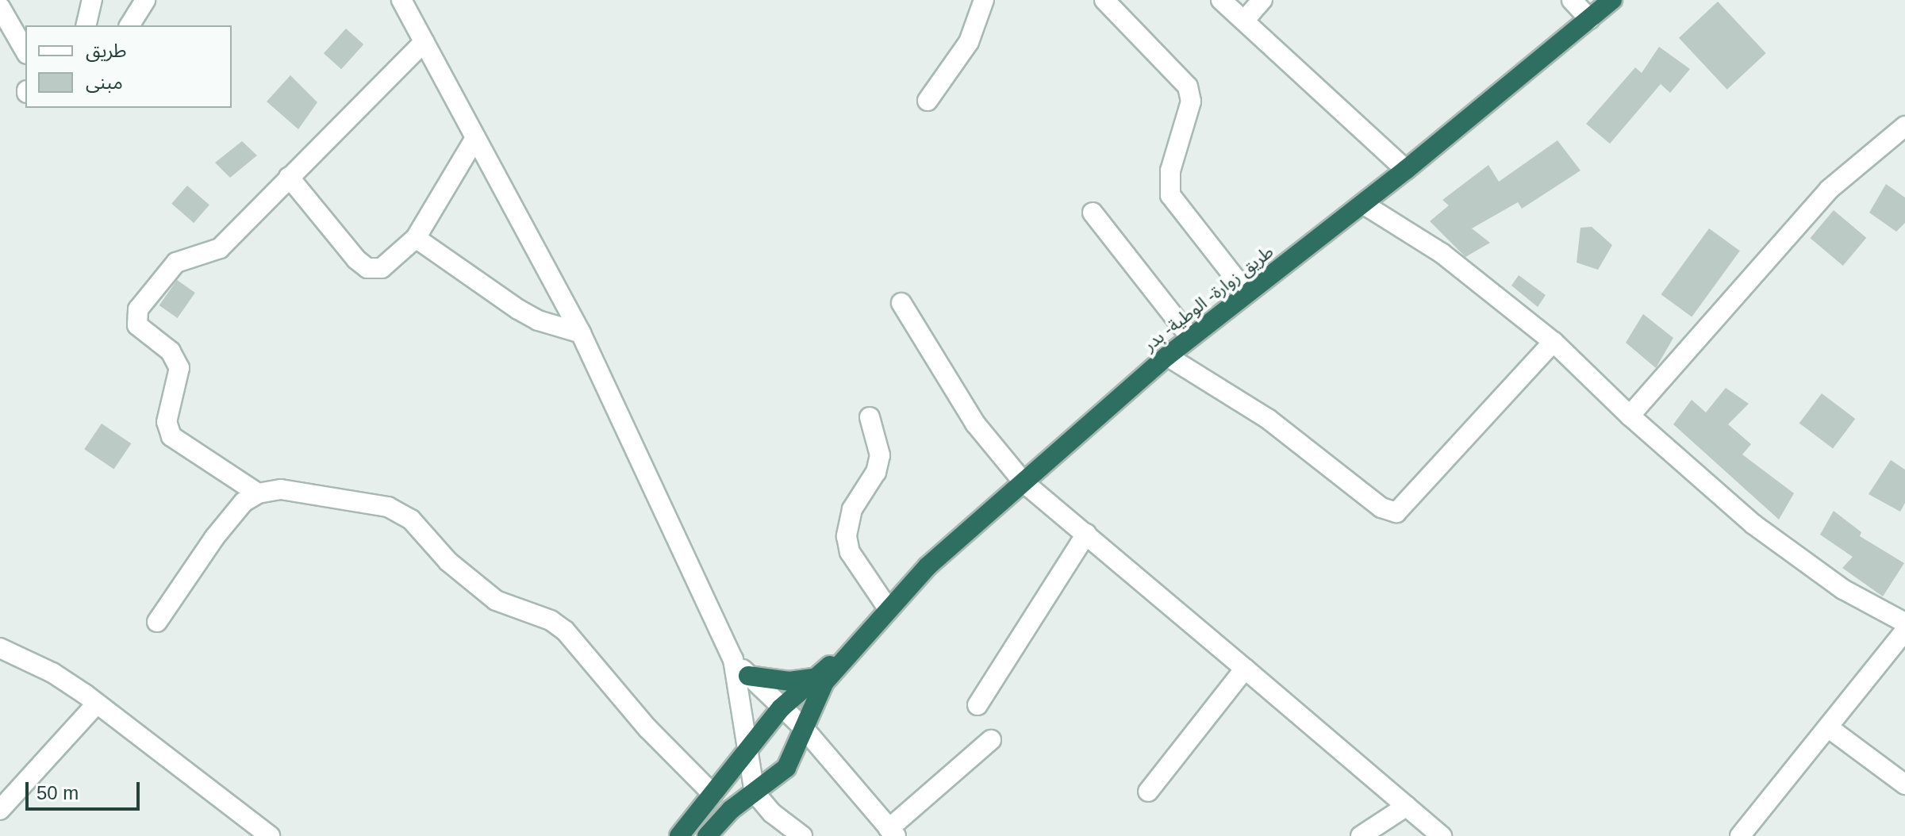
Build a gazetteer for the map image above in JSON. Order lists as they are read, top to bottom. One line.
{"streets":{"highway":["طريق زوارة- الوطية- بدر"]},"legend":["طريق","مبنى"],"scale_bar":"50 m"}
